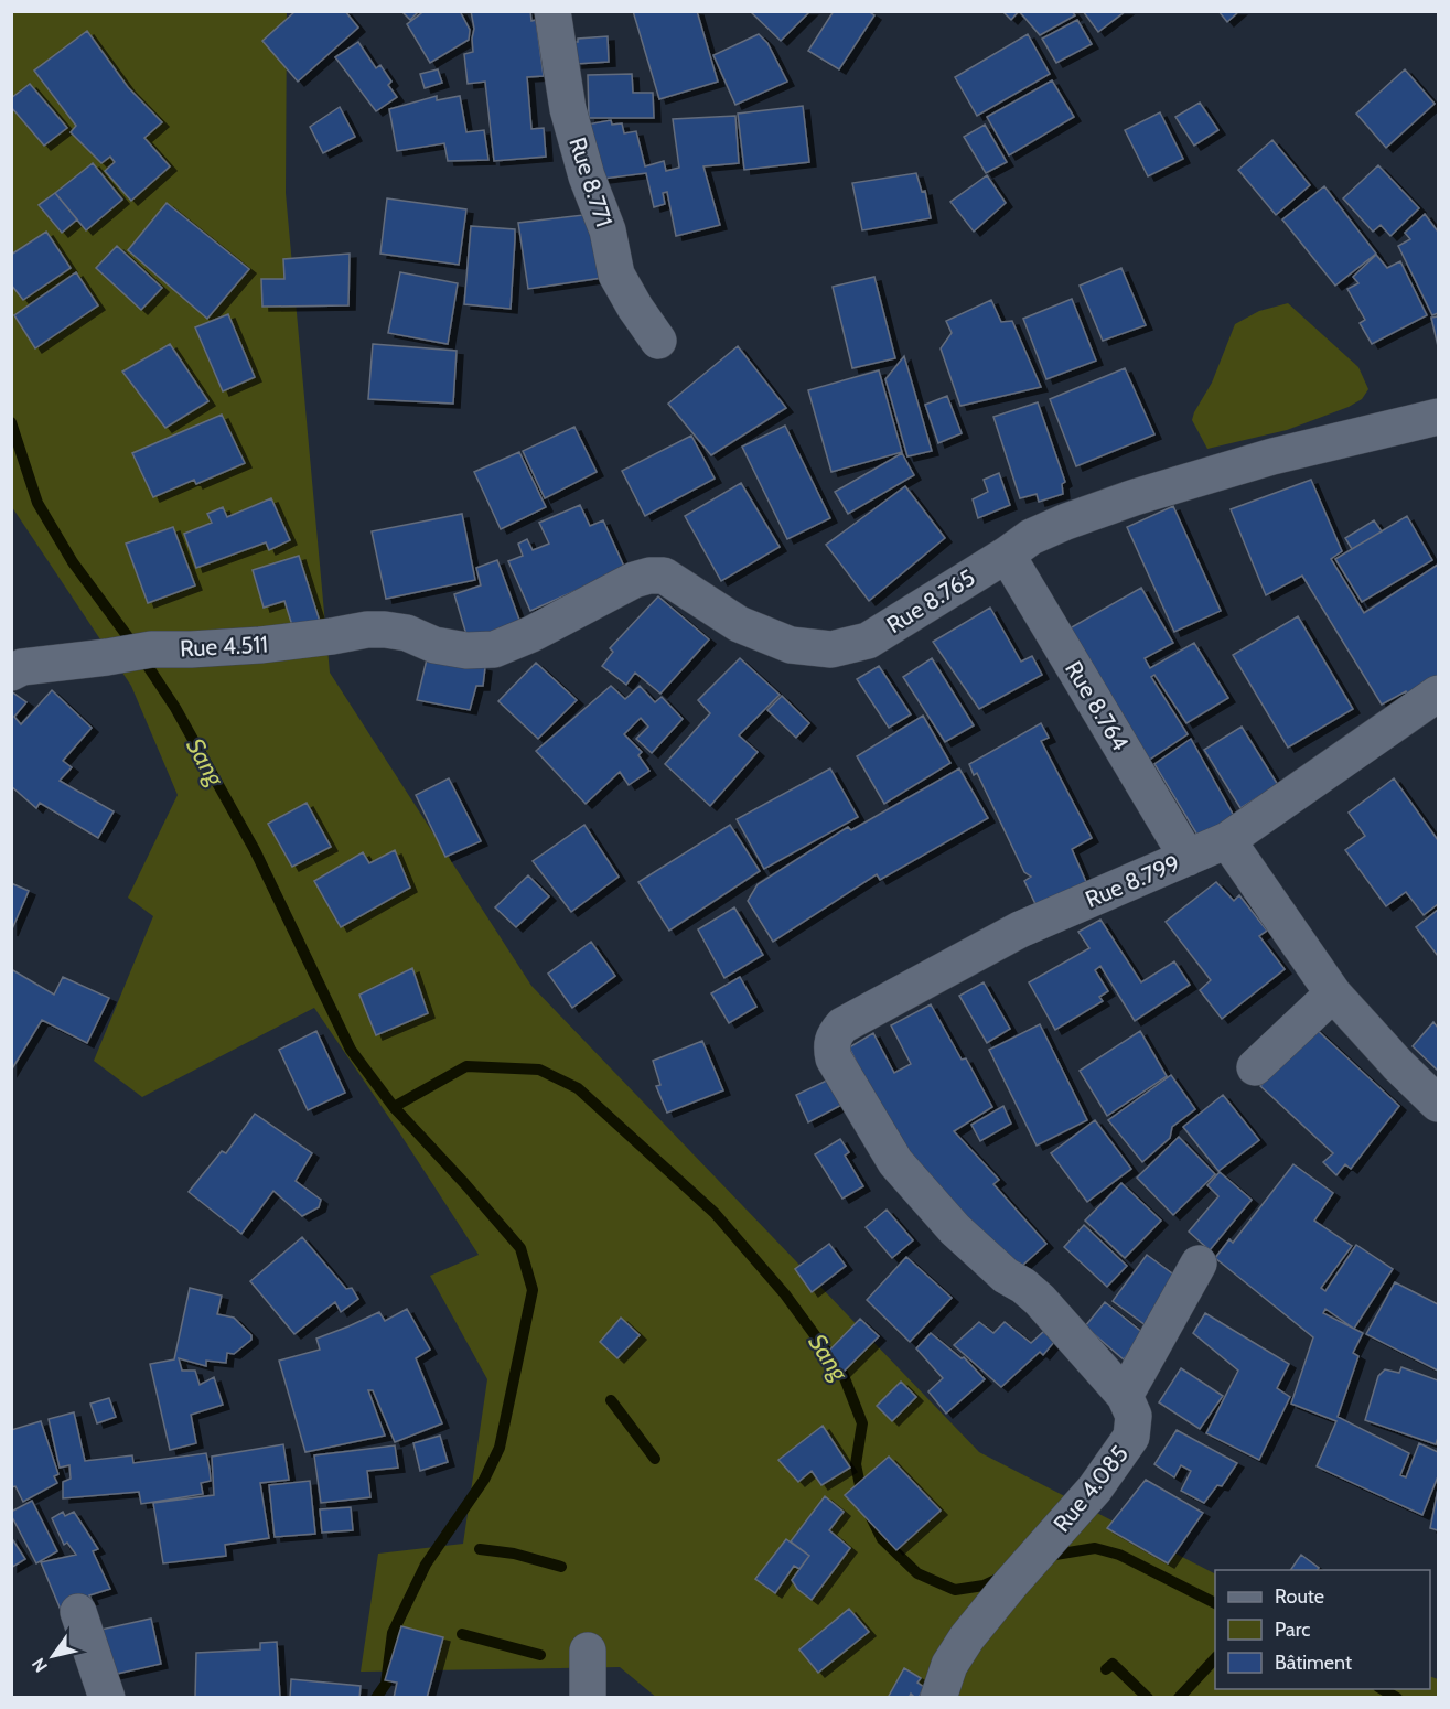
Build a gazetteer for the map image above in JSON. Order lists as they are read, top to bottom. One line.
{"streets":{"street":["Rue 8.771","Rue 8.765","Rue 4.511","Rue 8.764","Rue 8.799","Rue 4.085"]},"crossings":[["Rue 8.765","Rue 4.511"],["Rue 8.765","Rue 8.764"],["Rue 8.764","Rue 8.799"],["Rue 8.799","Rue 4.085"]],"water":["Sang"],"legend":["Route","Parc","Bâtiment"],"north":"bottom left"}
